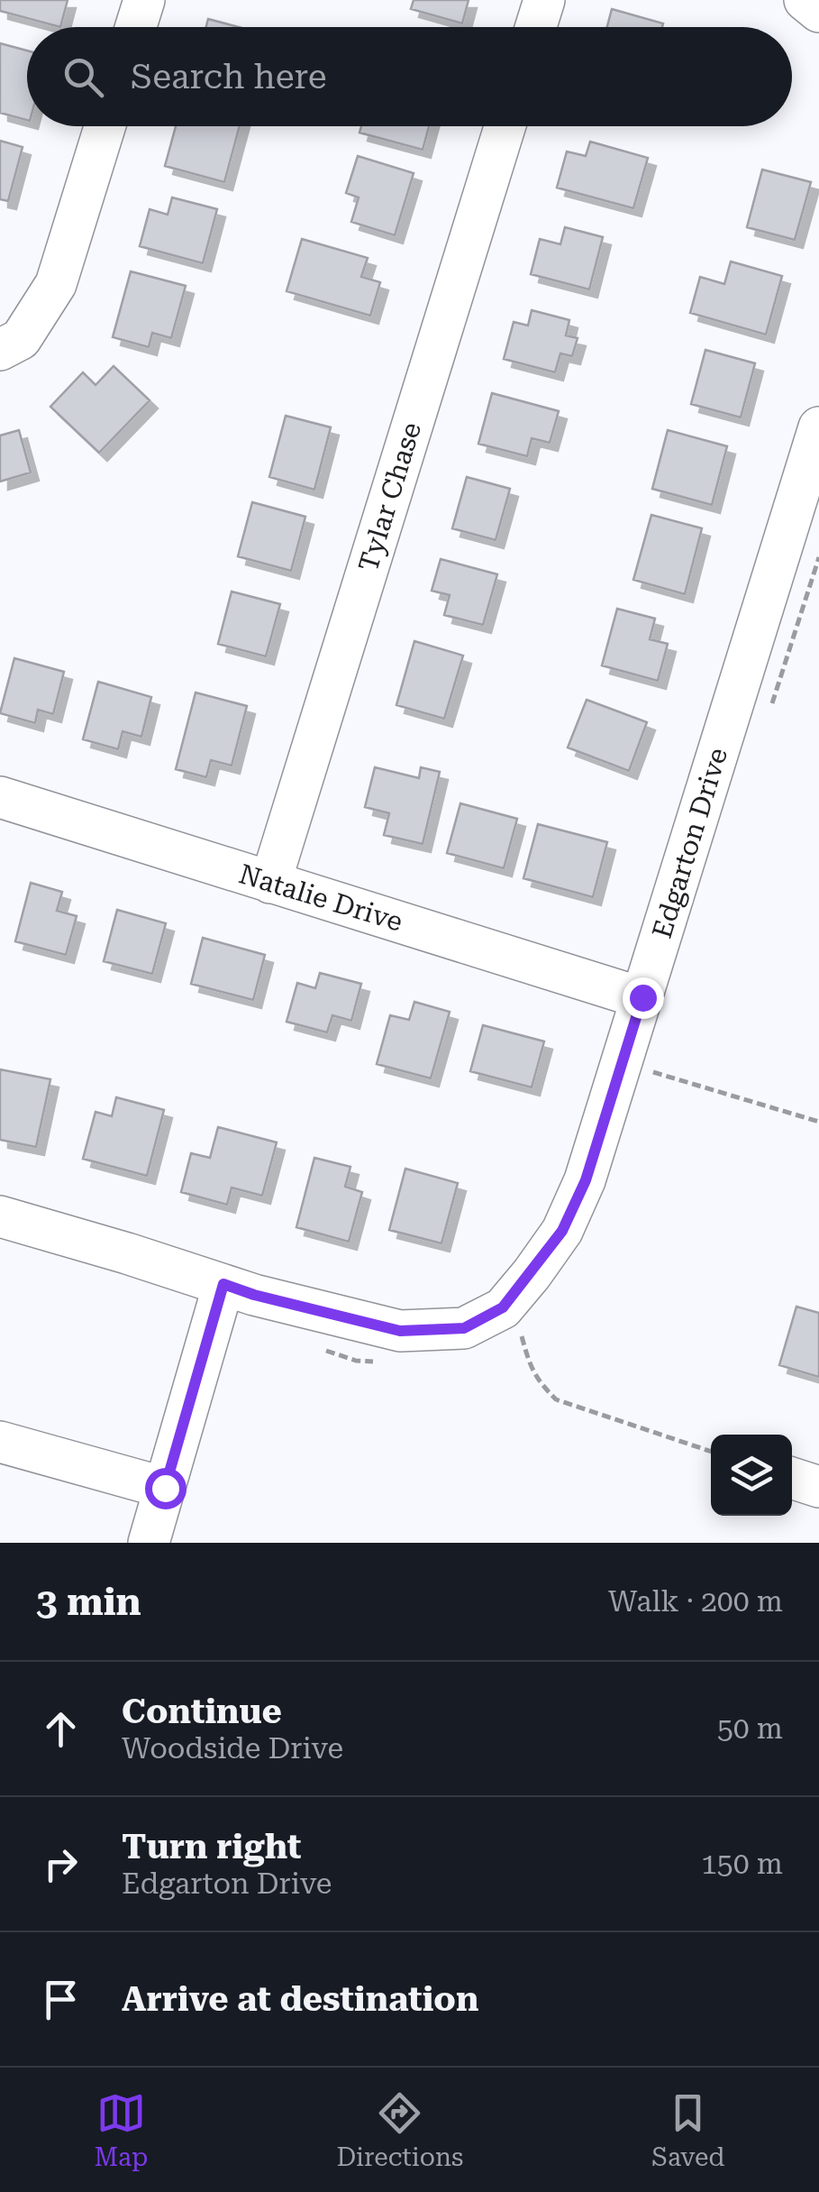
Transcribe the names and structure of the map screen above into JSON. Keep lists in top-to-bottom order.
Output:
{
  "streets": {
    "street": ["Tylar Chase", "Edgarton Drive", "Natalie Drive"]
  },
  "crossings": [
    ["Tylar Chase", "Natalie Drive"],
    ["Edgarton Drive", "Natalie Drive"]
  ],
  "page": {
    "search": "Search here",
    "heading": ["3 min", "Walk · 200 m"],
    "list": [
      ["Continue", "Woodside Drive", "50 m"],
      ["Turn right", "Edgarton Drive", "150 m"],
      "Arrive at destination"
    ],
    "nav": ["Map", "Directions", "Saved"]
  }
}
